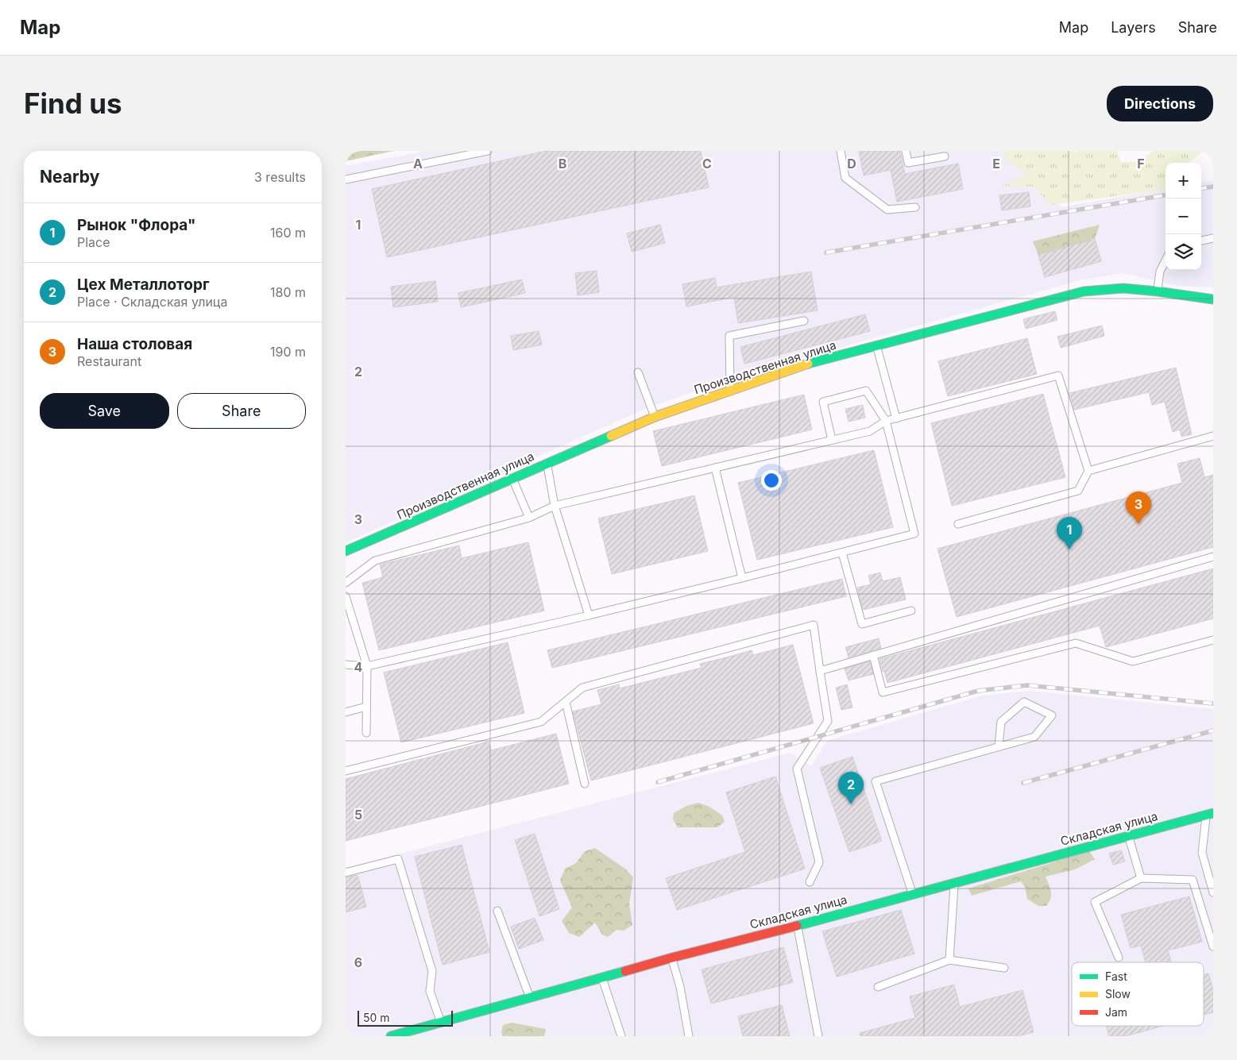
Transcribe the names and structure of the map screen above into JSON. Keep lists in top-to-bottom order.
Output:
{
  "streets": {
    "street": ["Производственная улица", "Складская улица"]
  },
  "legend": ["Fast", "Slow", "Jam"],
  "scale_bar": "50 m",
  "page": {
    "header": "Map",
    "nav": ["Map", "Layers", "Share"],
    "buttons": [
      "Directions",
      ["Save", "Share"]
    ],
    "title": "Find us",
    "heading": ["Nearby", "3 results"],
    "map_buttons": ["+", "−"],
    "list": [
      {
        "mark": "1",
        "name": "Рынок \"Флора\"",
        "note": "Place",
        "value": "160 m"
      },
      {
        "mark": "2",
        "name": "Цех Металлоторг",
        "note": "Place · Складская улица",
        "value": "180 m"
      },
      {
        "mark": "3",
        "name": "Наша столовая",
        "note": "Restaurant",
        "value": "190 m"
      }
    ],
    "pins": ["3", "1", "2"],
    "scale": "50 m"
  },
  "grid": {
    "columns": [
      "A",
      "B",
      "C",
      "D",
      "E",
      "F"
    ],
    "rows": [
      "1",
      "2",
      "3",
      "4",
      "5",
      "6"
    ]
  }
}
